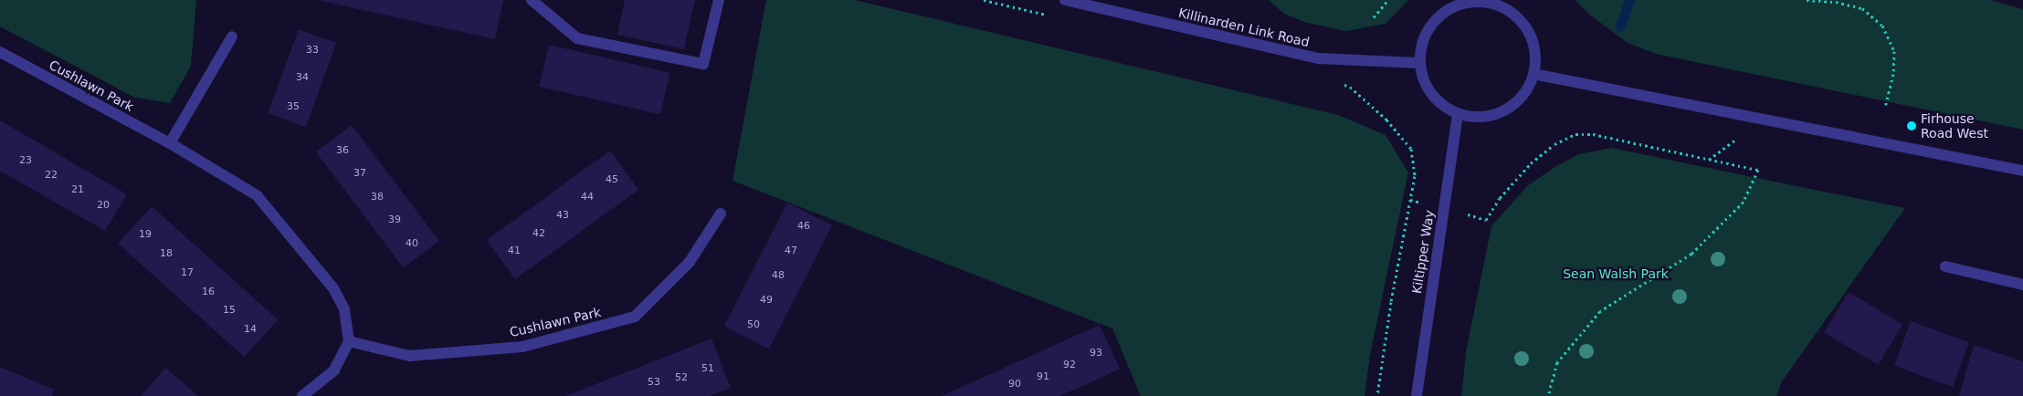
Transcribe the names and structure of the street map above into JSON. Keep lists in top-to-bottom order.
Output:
{
  "streets": {
    "street": ["Killinarden Link Road", "Cushlawn Park", "Kiltipper Way"]
  },
  "crossings": [
    ["Killinarden Link Road", "Kiltipper Way"]
  ],
  "parks": ["Sean Walsh Park"],
  "places": ["Firhouse Road West"],
  "house_numbers": [
    "33",
    "34",
    "35",
    "36",
    "23",
    "37",
    "22",
    "45",
    "21",
    "38",
    "44",
    "20",
    "43",
    "39",
    "46",
    "42",
    "19",
    "40",
    "41",
    "47",
    "18",
    "17",
    "48",
    "16",
    "49",
    "15",
    "50",
    "14",
    "93",
    "92",
    "51",
    "91",
    "52",
    "53",
    "90"
  ]
}
